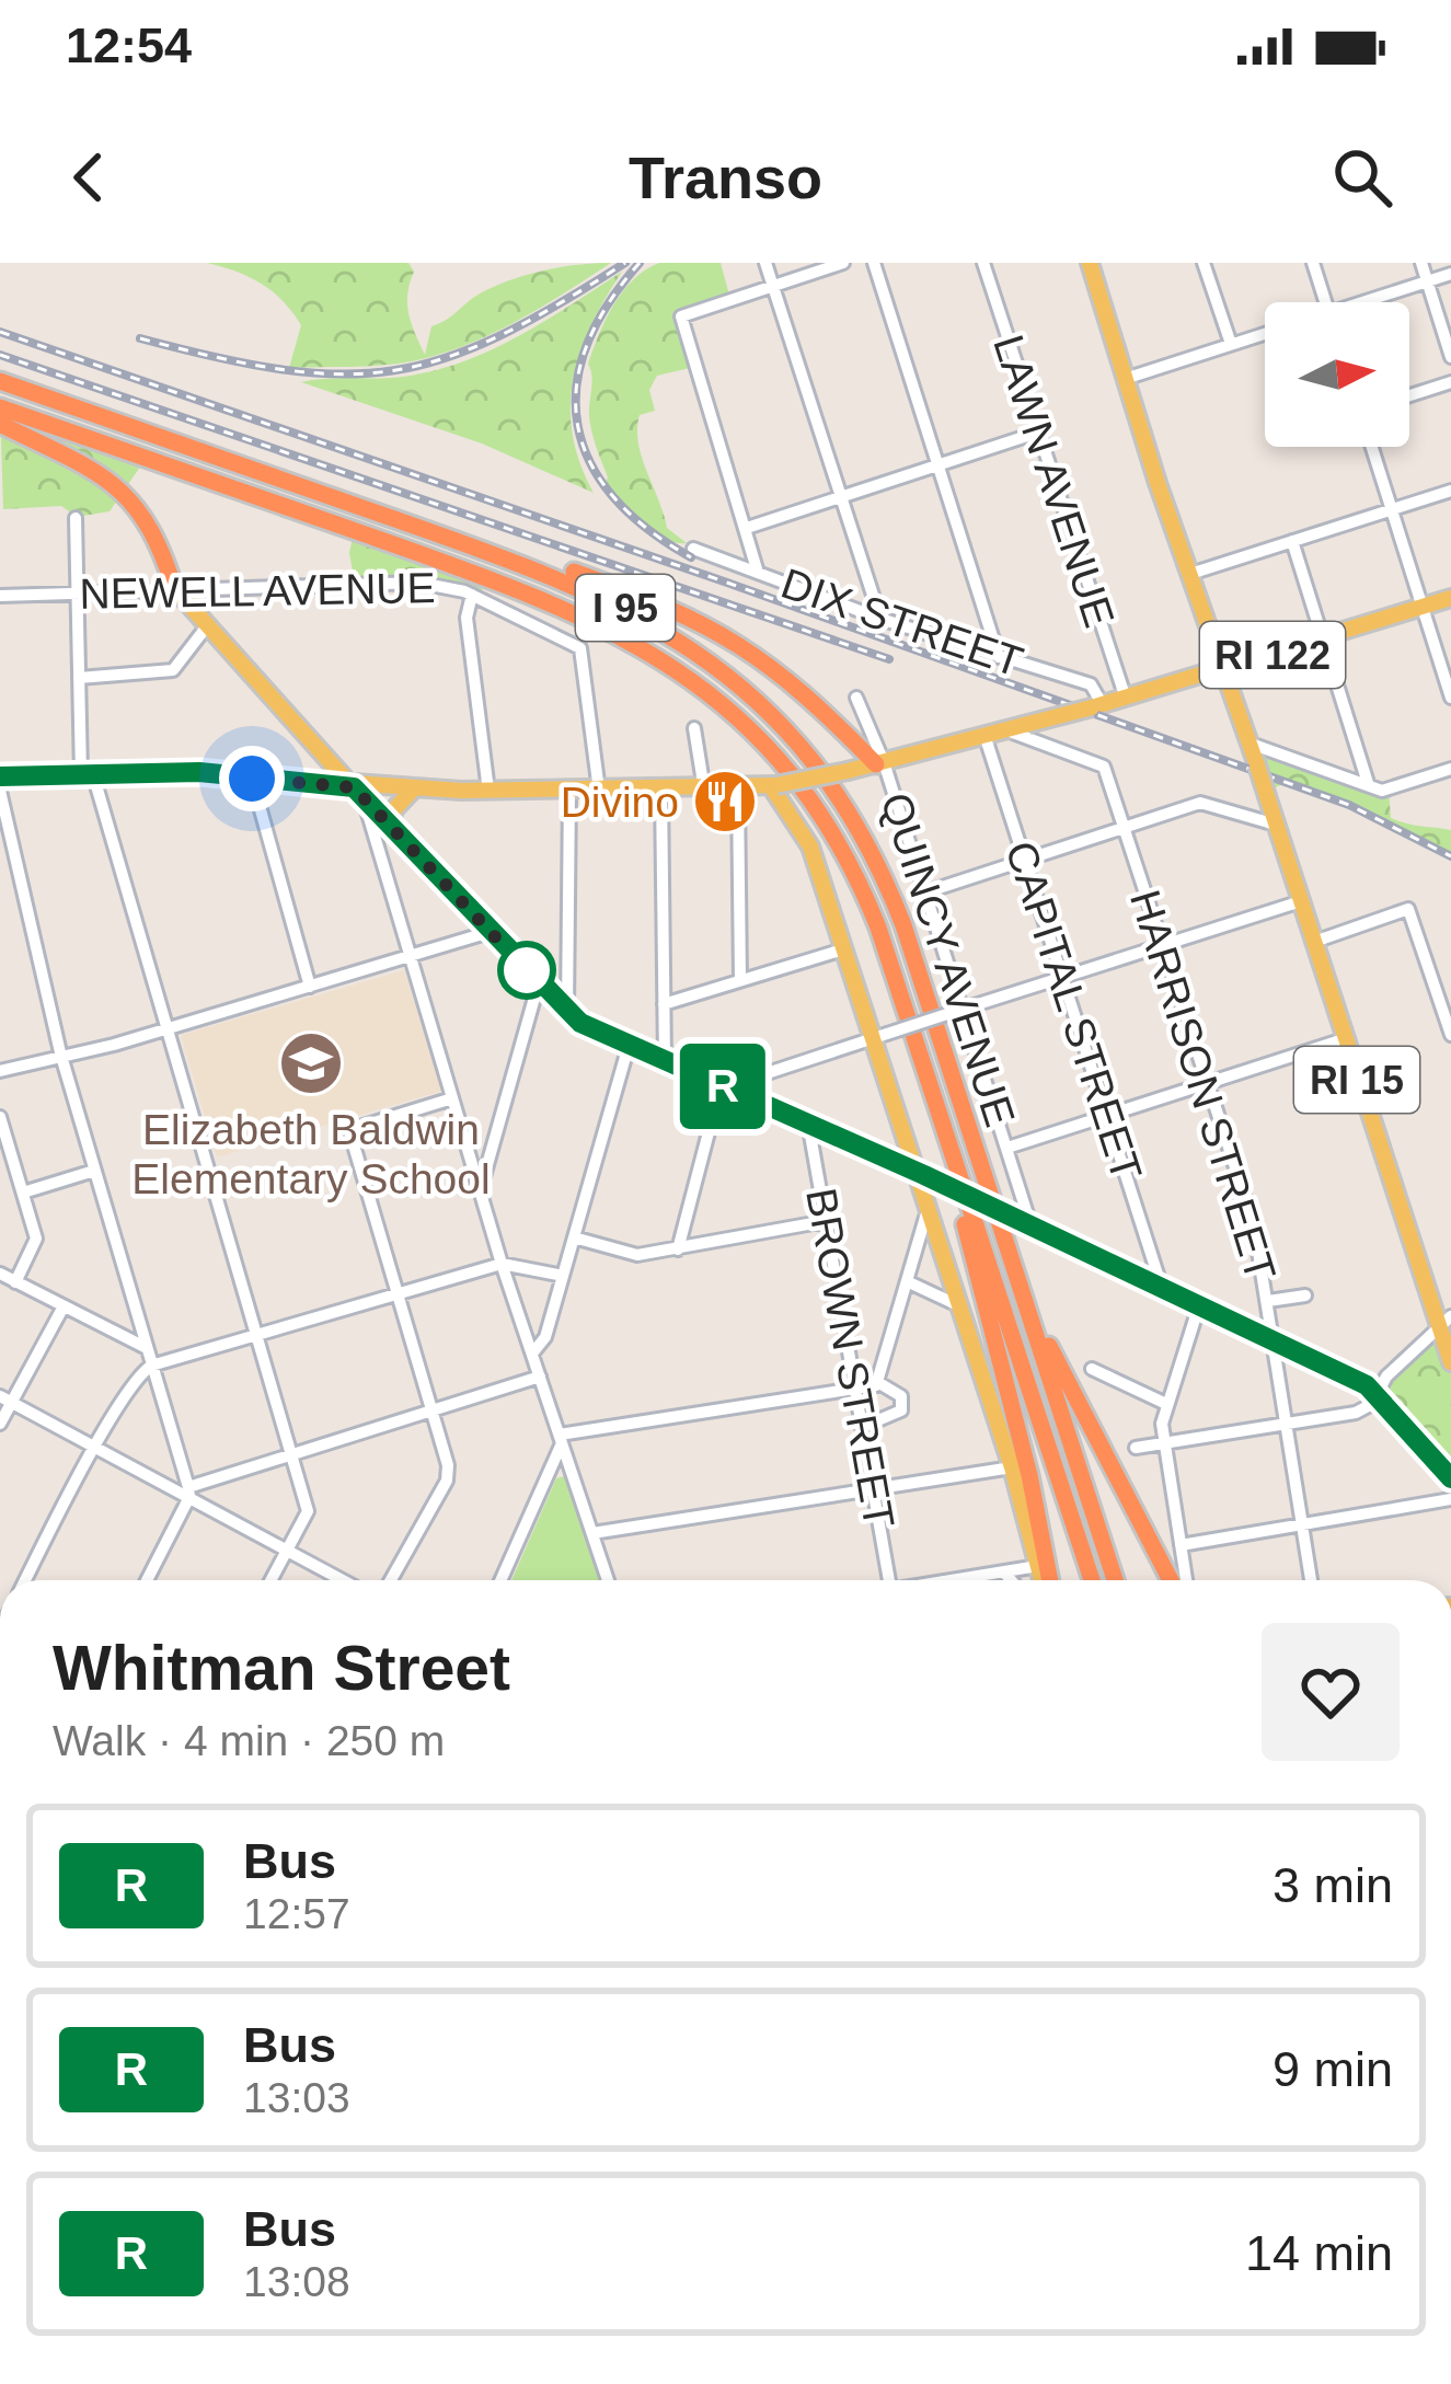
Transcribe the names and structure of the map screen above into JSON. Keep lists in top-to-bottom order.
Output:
{
  "streets": {
    "highway": ["I 95"],
    "main road": ["RI 122", "RI 15"],
    "street": [
      "LAWN AVENUE",
      "NEWELL AVENUE",
      "DIX STREET",
      "QUINCY AVENUE",
      "CAPITAL STREET",
      "HARRISON STREET",
      "BROWN STREET"
    ]
  },
  "crossings": [
    ["LAWN AVENUE", "RI 122"],
    ["NEWELL AVENUE", "RI 122"],
    ["DIX STREET", "RI 122"],
    ["RI 122", "QUINCY AVENUE"],
    ["RI 122", "CAPITAL STREET"],
    ["RI 122", "RI 15"],
    ["RI 122", "HARRISON STREET"]
  ],
  "places": {
    "restaurant": ["Divino"],
    "school or university": ["Elizabeth Baldwin Elementary School"]
  },
  "lines": ["bus line R"],
  "north": "right",
  "page": {
    "status": "12:54",
    "header": "Transo",
    "on_map": "R",
    "heading": ["Whitman Street", "Walk · 4 min · 250 m"],
    "list": [
      {
        "mark": "R",
        "name": "Bus",
        "note": "12:57",
        "value": "3 min"
      },
      {
        "mark": "R",
        "name": "Bus",
        "note": "13:03",
        "value": "9 min"
      },
      {
        "mark": "R",
        "name": "Bus",
        "note": "13:08",
        "value": "14 min"
      }
    ]
  }
}
